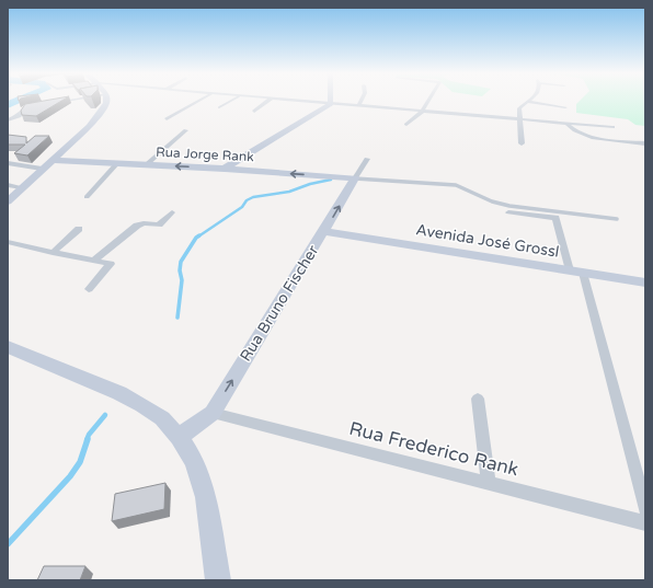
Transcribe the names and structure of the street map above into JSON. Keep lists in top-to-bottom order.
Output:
{
  "streets": {
    "street": [
      "Rua Jorge Rank",
      "Avenida José Grossl",
      "Rua Bruno Fischer",
      "Rua Frederico Rank"
    ]
  },
  "crossings": [
    ["Rua Jorge Rank", "Rua Bruno Fischer"],
    ["Avenida José Grossl", "Rua Bruno Fischer"],
    ["Rua Bruno Fischer", "Rua Frederico Rank"]
  ],
  "one_way": ["Rua Bruno Fischer"]
}
